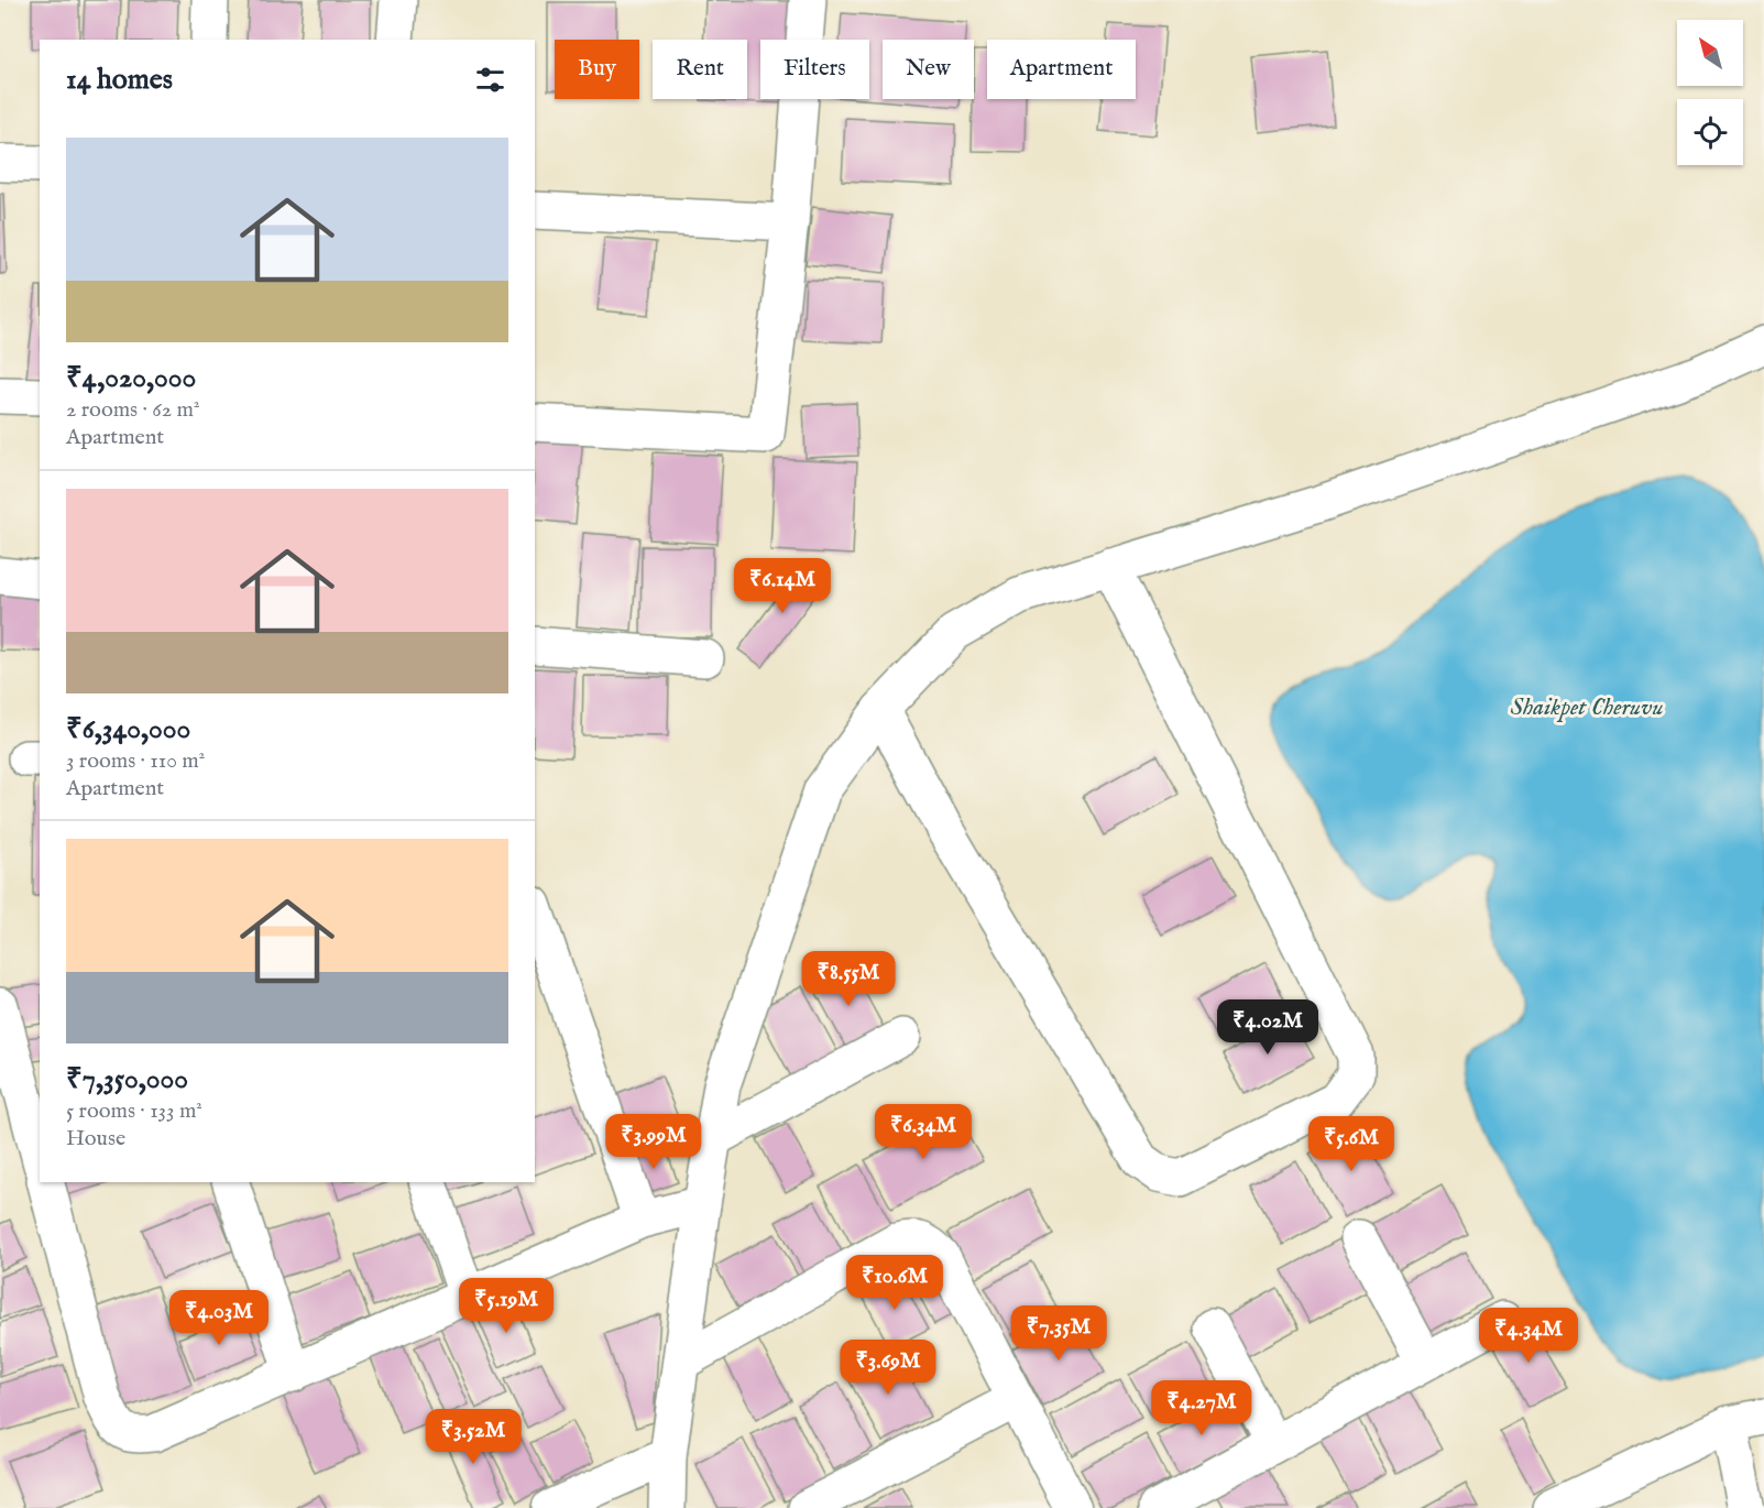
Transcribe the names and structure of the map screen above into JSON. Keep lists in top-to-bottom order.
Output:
{
  "water": ["Shaikpet Cheruvu"],
  "north": "top left",
  "page": {
    "chip": [
      "Buy",
      "Rent",
      "Filters",
      "New",
      "Apartment"
    ],
    "heading": "14 homes",
    "list": [
      {
        "name": "₹4,020,000",
        "note": "2 rooms · 62 m² · Apartment"
      },
      {
        "name": "₹6,340,000",
        "note": "3 rooms · 110 m² · Apartment"
      },
      {
        "name": "₹7,350,000",
        "note": "5 rooms · 133 m² · House"
      }
    ],
    "price": [
      "₹6.14M",
      "₹8.55M",
      "₹4.02M",
      "₹6.34M",
      "₹3.99M",
      "₹5.6M",
      "₹10.6M",
      "₹5.19M",
      "₹4.03M",
      "₹7.35M",
      "₹4.34M",
      "₹3.69M",
      "₹4.27M",
      "₹3.52M"
    ]
  }
}
